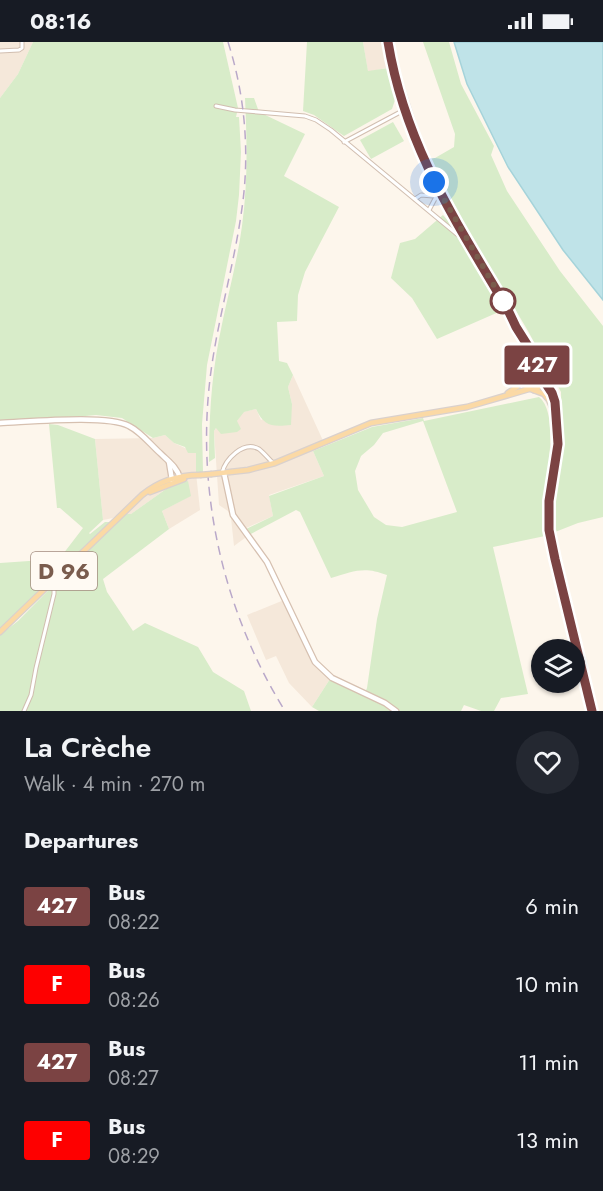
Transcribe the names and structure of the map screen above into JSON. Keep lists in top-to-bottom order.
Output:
{
  "streets": {
    "main road": ["D 96"]
  },
  "lines": ["bus line 427"],
  "page": {
    "status": "08:16",
    "on_map": "427",
    "heading": [
      ["La Crèche", "Walk · 4 min · 270 m"],
      "Departures"
    ],
    "list": [
      {
        "mark": "427",
        "name": "Bus",
        "note": "08:22",
        "value": "6 min"
      },
      {
        "mark": "F",
        "name": "Bus",
        "note": "08:26",
        "value": "10 min"
      },
      {
        "mark": "427",
        "name": "Bus",
        "note": "08:27",
        "value": "11 min"
      },
      {
        "mark": "F",
        "name": "Bus",
        "note": "08:29",
        "value": "13 min"
      }
    ]
  }
}
